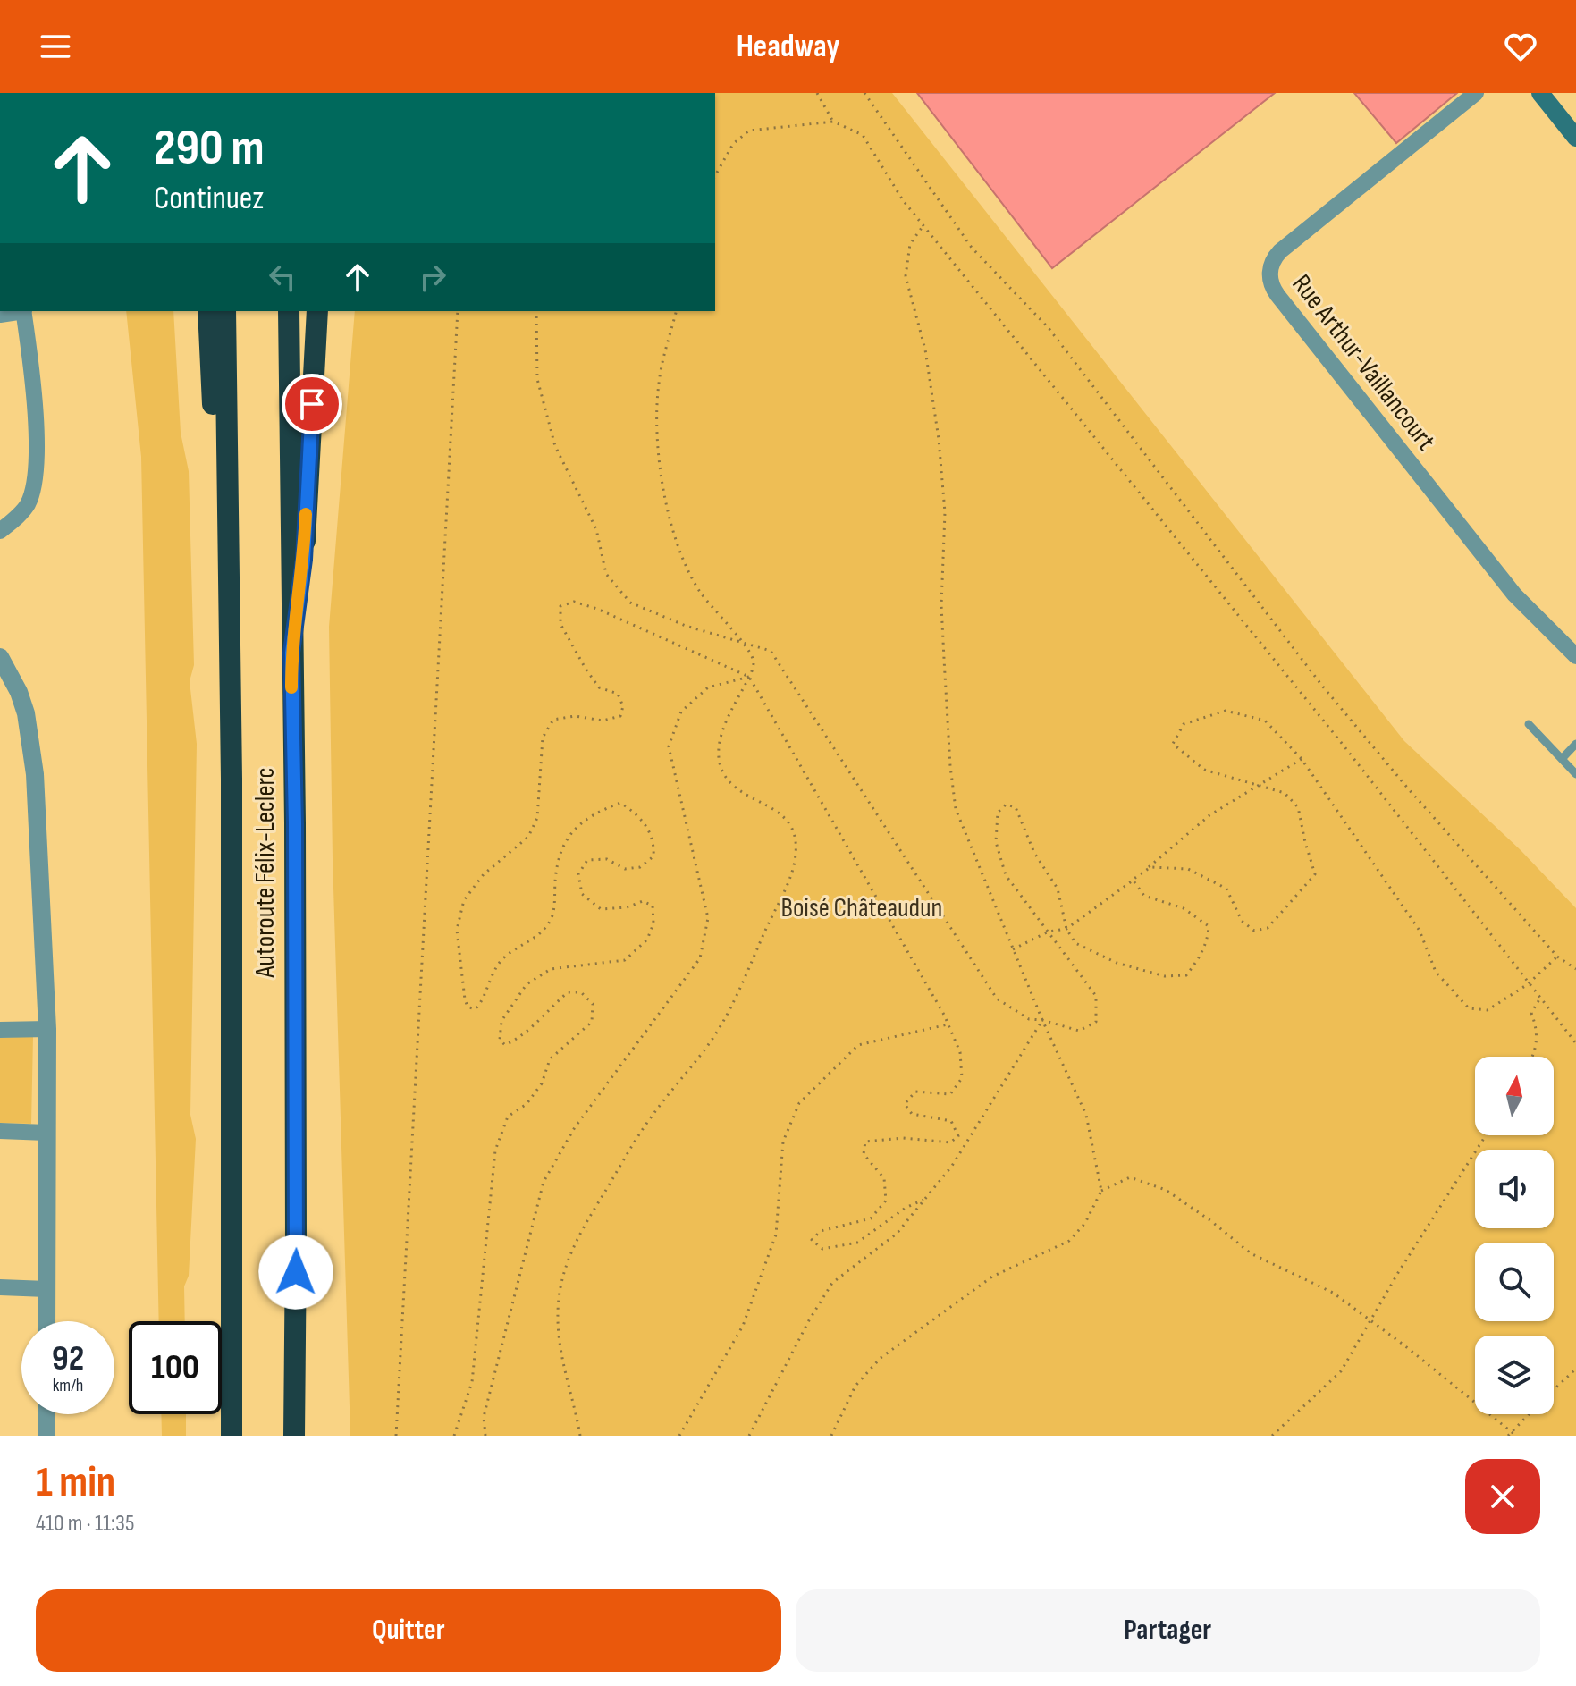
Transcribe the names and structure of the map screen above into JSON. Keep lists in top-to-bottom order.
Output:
{
  "streets": {
    "highway": ["Autoroute Félix-Leclerc"],
    "street": ["Rue Arthur-Vaillancourt"]
  },
  "parks": ["Boisé Châteaudun"],
  "north": "top",
  "page": {
    "header": "Headway",
    "turn": ["290 m", "Continuez"],
    "speed": "92 km/h",
    "limit": "100",
    "heading": ["1 min", "410 m · 11:35"],
    "buttons": ["Quitter", "Partager"]
  }
}
